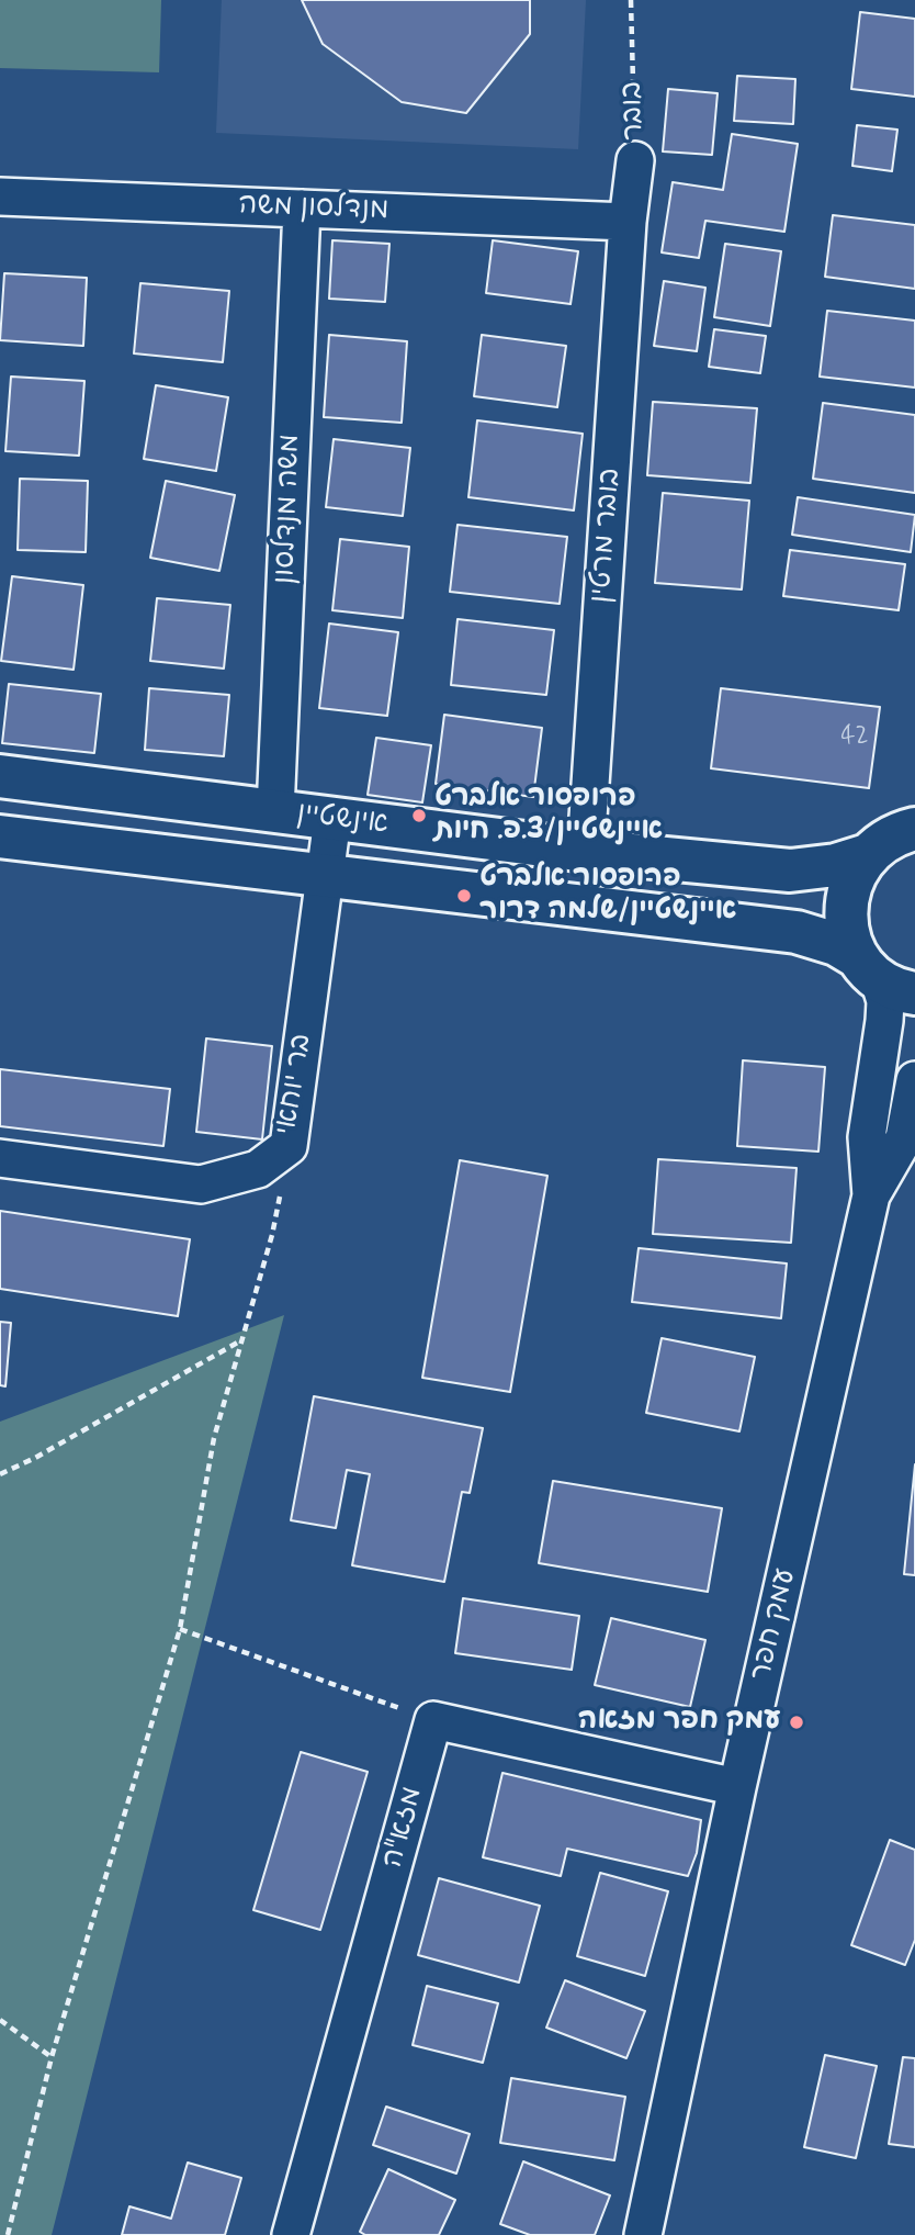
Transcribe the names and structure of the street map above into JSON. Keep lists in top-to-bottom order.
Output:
{
  "streets": {
    "main road": ["אינשטיין"],
    "street": [
      "בובר",
      "מנדלסון משה",
      "משה מנדלסון",
      "בובר מרטין",
      "בר יוחאי",
      "עמק חפר",
      "מזא\"ה"
    ]
  },
  "crossings": [
    ["בובר", "מנדלסון משה"],
    ["בובר", "בובר מרטין"],
    ["מנדלסון משה", "משה מנדלסון"],
    ["מנדלסון משה", "בובר מרטין"],
    ["משה מנדלסון", "אינשטיין"],
    ["בובר מרטין", "אינשטיין"],
    ["אינשטיין", "בר יוחאי"],
    ["אינשטיין", "עמק חפר"]
  ],
  "places": ["פרופסור אלברט איינשטיין/צ.פ. חיות", "פרופסור אלברט איינשטיין/שלמה דרור", "עמק חפר מזאה"],
  "house_numbers": ["42"]
}
